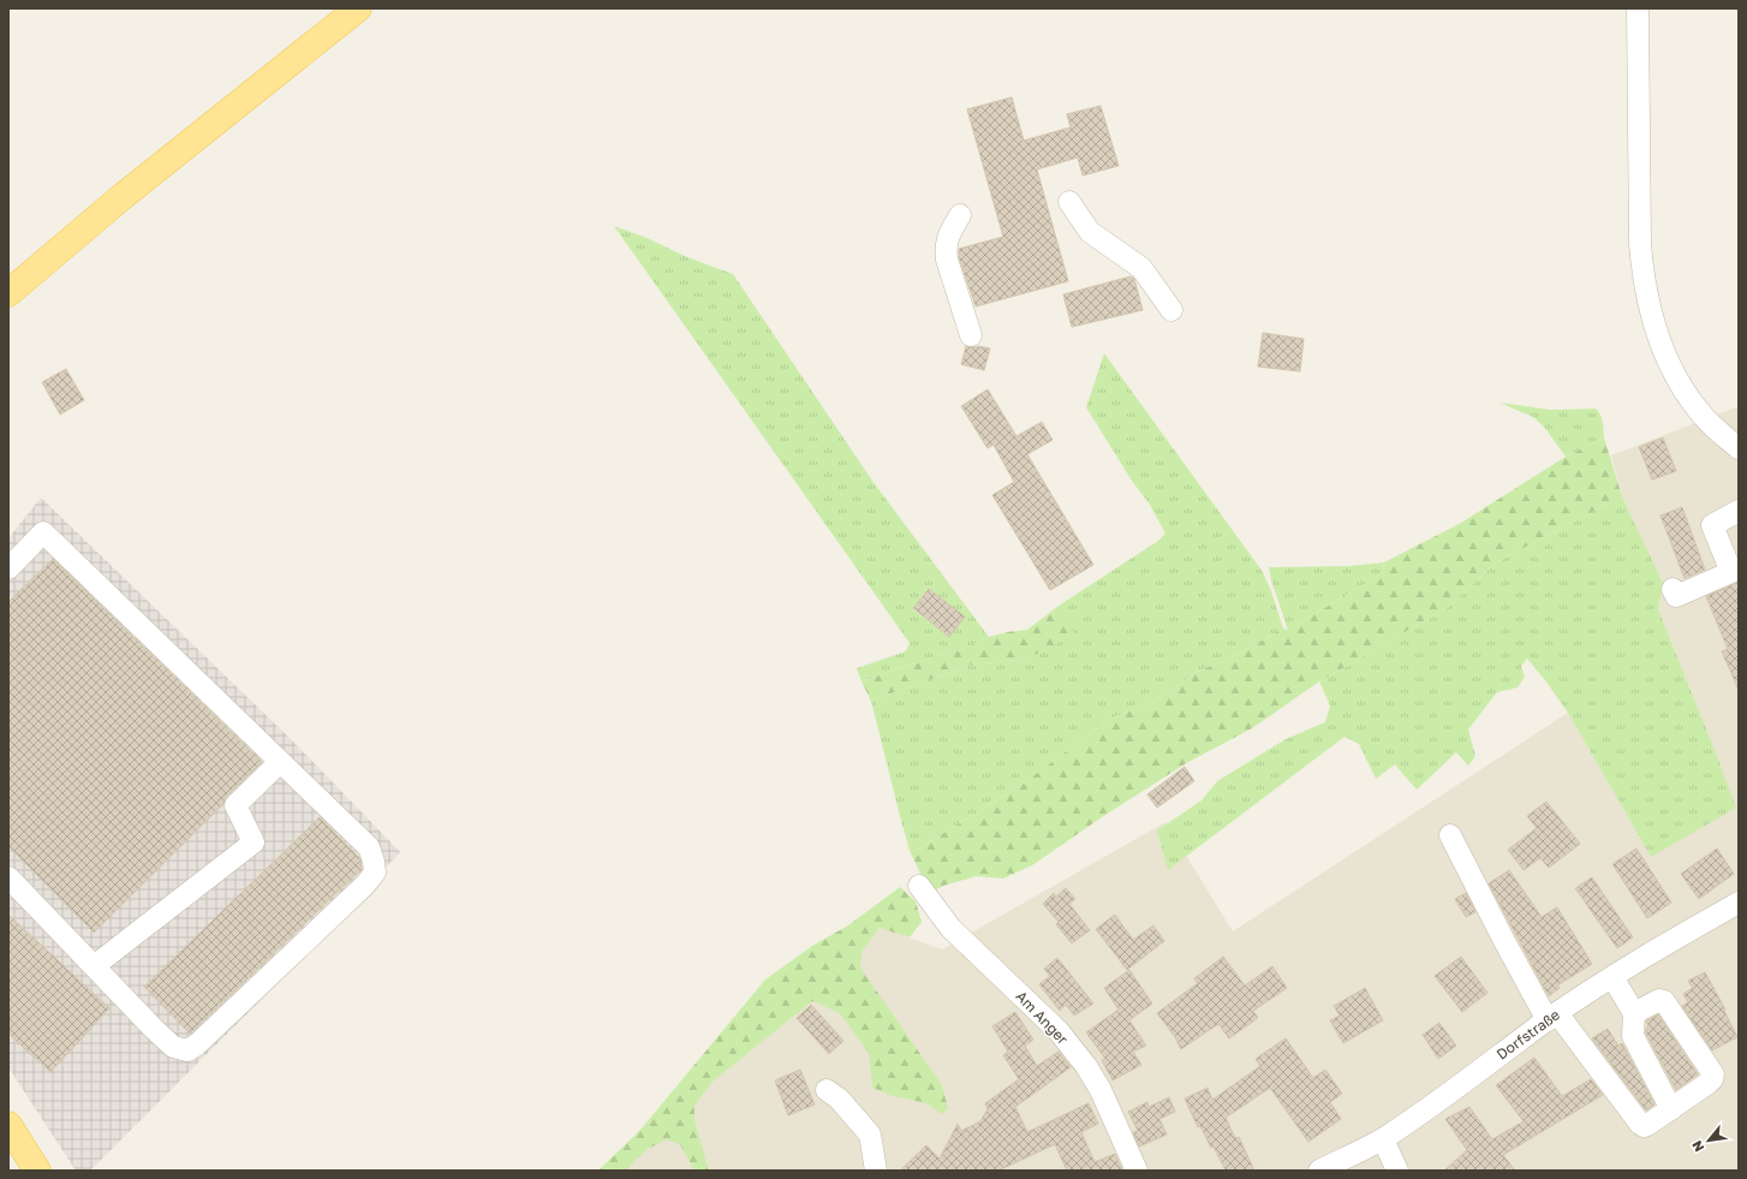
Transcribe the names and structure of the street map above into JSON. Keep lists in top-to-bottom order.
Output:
{
  "streets": {
    "street": ["Am Anger", "Dorfstraße"]
  },
  "north": "bottom left"
}
